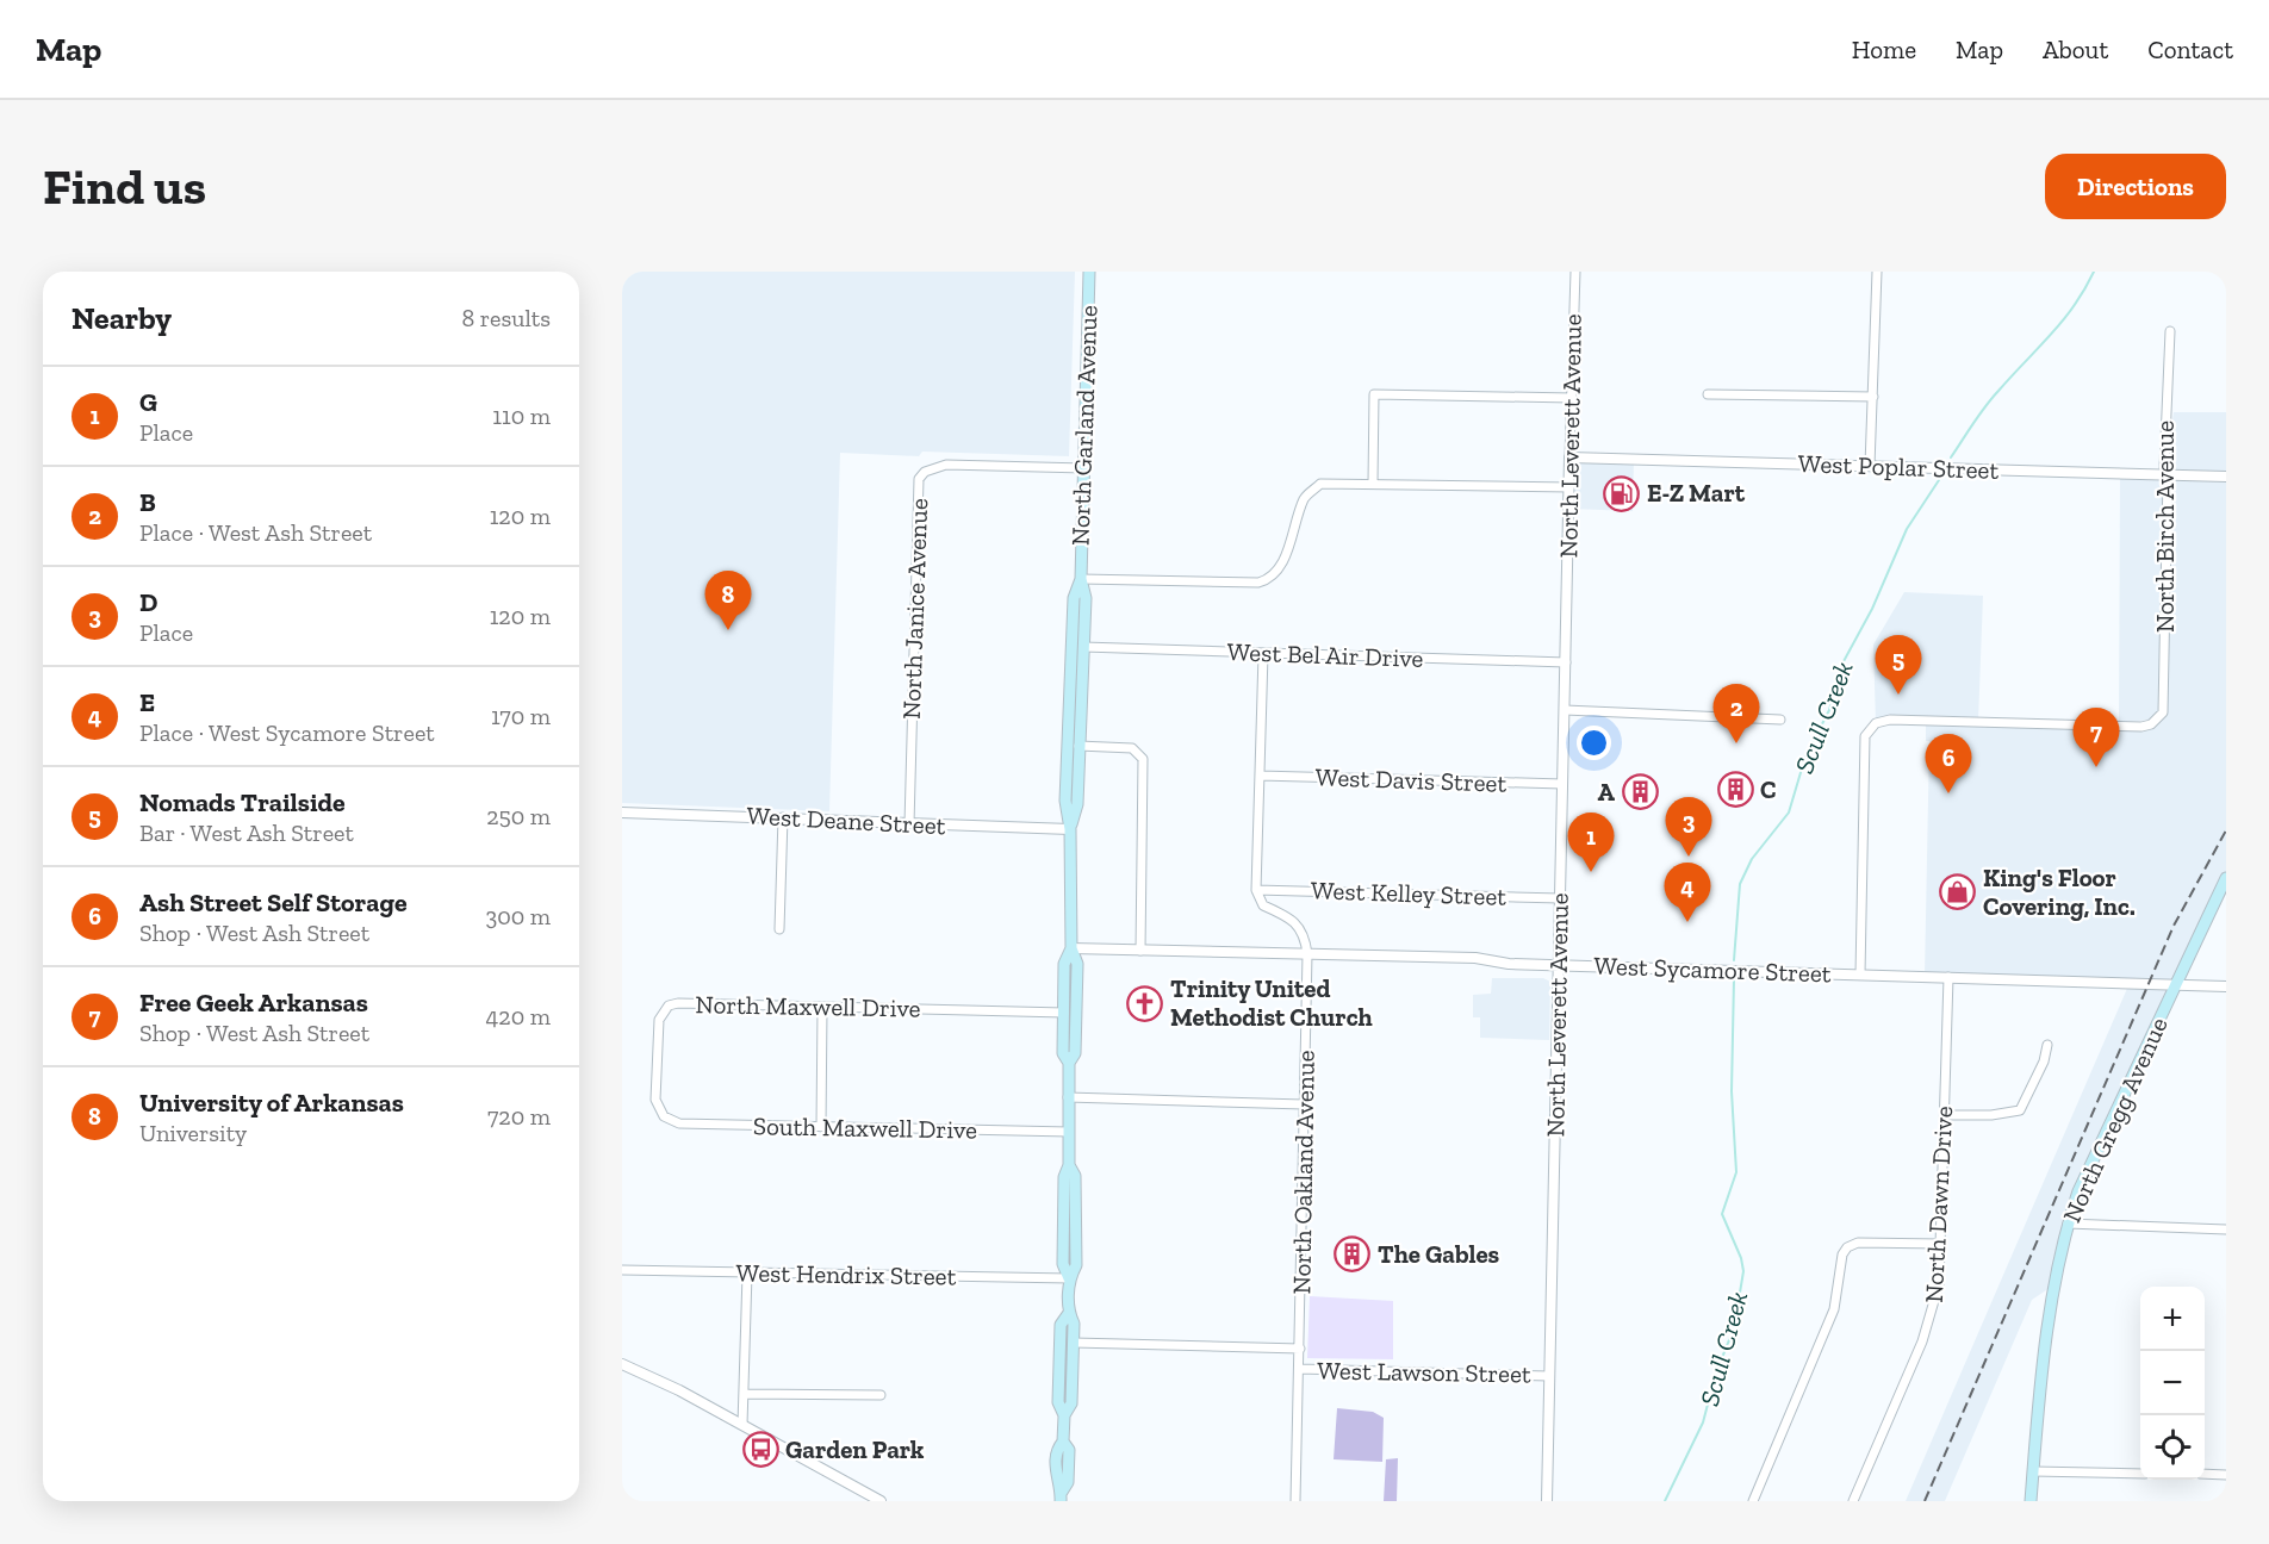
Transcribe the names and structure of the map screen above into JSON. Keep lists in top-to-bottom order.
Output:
{
  "streets": {
    "main road": ["North Garland Avenue", "North Gregg Avenue"],
    "street": [
      "North Leverett Avenue",
      "West Poplar Street",
      "North Birch Avenue",
      "North Janice Avenue",
      "West Bel Air Drive",
      "West Davis Street",
      "West Deane Street",
      "West Kelley Street",
      "West Sycamore Street",
      "North Maxwell Drive",
      "South Maxwell Drive",
      "North Oakland Avenue",
      "North Dawn Drive",
      "West Hendrix Street",
      "West Lawson Street"
    ]
  },
  "crossings": [
    ["North Garland Avenue", "North Janice Avenue"],
    ["North Garland Avenue", "West Bel Air Drive"],
    ["North Garland Avenue", "West Deane Street"],
    ["North Garland Avenue", "West Sycamore Street"],
    ["North Garland Avenue", "North Maxwell Drive"],
    ["North Garland Avenue", "South Maxwell Drive"],
    ["North Garland Avenue", "West Hendrix Street"],
    ["North Garland Avenue", "West Lawson Street"],
    ["North Leverett Avenue", "West Poplar Street"],
    ["North Leverett Avenue", "West Bel Air Drive"],
    ["North Leverett Avenue", "West Davis Street"],
    ["North Leverett Avenue", "West Kelley Street"],
    ["North Leverett Avenue", "West Sycamore Street"],
    ["North Leverett Avenue", "West Lawson Street"],
    ["West Poplar Street", "North Birch Avenue"],
    ["North Birch Avenue", "West Sycamore Street"],
    ["North Janice Avenue", "West Deane Street"],
    ["West Kelley Street", "North Oakland Avenue"],
    ["West Sycamore Street", "North Gregg Avenue"],
    ["West Sycamore Street", "North Oakland Avenue"],
    ["West Sycamore Street", "North Dawn Drive"],
    ["North Maxwell Drive", "South Maxwell Drive"],
    ["North Oakland Avenue", "West Lawson Street"]
  ],
  "water": ["Scull Creek"],
  "places": {
    "fuel station": ["E-Z Mart"],
    "building": ["C", "A", "The Gables"],
    "shop": ["King's Floor Covering, Inc."],
    "church": ["Trinity United Methodist Church"],
    "bus stop": ["Garden Park"]
  },
  "page": {
    "header": "Map",
    "nav": [
      "Home",
      "Map",
      "About",
      "Contact"
    ],
    "buttons": "Directions",
    "title": "Find us",
    "heading": ["Nearby", "8 results"],
    "list": [
      {
        "mark": "1",
        "name": "G",
        "note": "Place",
        "value": "110 m"
      },
      {
        "mark": "2",
        "name": "B",
        "note": "Place · West Ash Street",
        "value": "120 m"
      },
      {
        "mark": "3",
        "name": "D",
        "note": "Place",
        "value": "120 m"
      },
      {
        "mark": "4",
        "name": "E",
        "note": "Place · West Sycamore Street",
        "value": "170 m"
      },
      {
        "mark": "5",
        "name": "Nomads Trailside",
        "note": "Bar · West Ash Street",
        "value": "250 m"
      },
      {
        "mark": "6",
        "name": "Ash Street Self Storage",
        "note": "Shop · West Ash Street",
        "value": "300 m"
      },
      {
        "mark": "7",
        "name": "Free Geek Arkansas",
        "note": "Shop · West Ash Street",
        "value": "420 m"
      },
      {
        "mark": "8",
        "name": "University of Arkansas",
        "note": "University",
        "value": "720 m"
      }
    ],
    "pins": [
      "8",
      "5",
      "2",
      "7",
      "6",
      "3",
      "1",
      "4"
    ],
    "map_buttons": ["+", "−"]
  }
}
